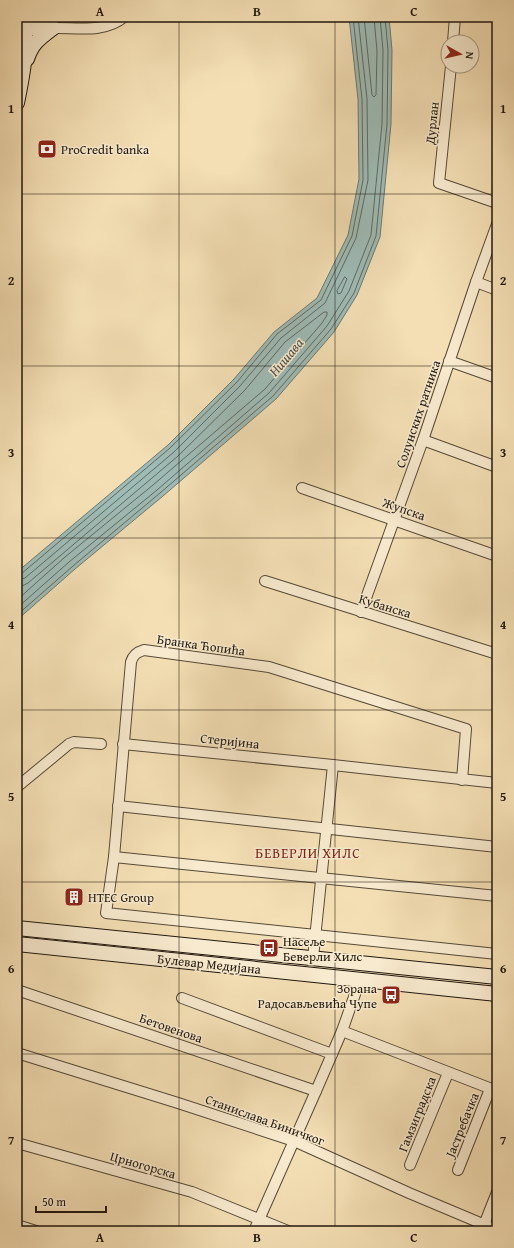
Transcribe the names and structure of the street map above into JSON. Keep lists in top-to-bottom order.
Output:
{
  "streets": {
    "main road": ["Булевар Медијана"],
    "street": [
      "Дурлан",
      "Солунских ратника",
      "Жупска",
      "Кубанска",
      "Бранка Ћопића",
      "Стеријина",
      "Бетовенова",
      "Гамзиградска",
      "Станислава Биничког",
      "Јастребачка",
      "Црногорска"
    ]
  },
  "crossings": [
    ["Солунских ратника", "Жупска"],
    ["Солунских ратника", "Кубанска"],
    ["Бранка Ћопића", "Стеријина"]
  ],
  "districts": ["БЕВЕРЛИ ХИЛС"],
  "water": ["Нишава"],
  "places": {
    "bank": ["ProCredit banka"],
    "building": ["HTEC Group"],
    "bus stop": ["Насеље Беверли Хилс", "Зорана Радосављевића Чупе"]
  },
  "scale_bar": "50 m",
  "north": "right",
  "grid": {
    "columns": ["A", "B", "C"],
    "rows": [
      "1",
      "2",
      "3",
      "4",
      "5",
      "6",
      "7"
    ]
  }
}
